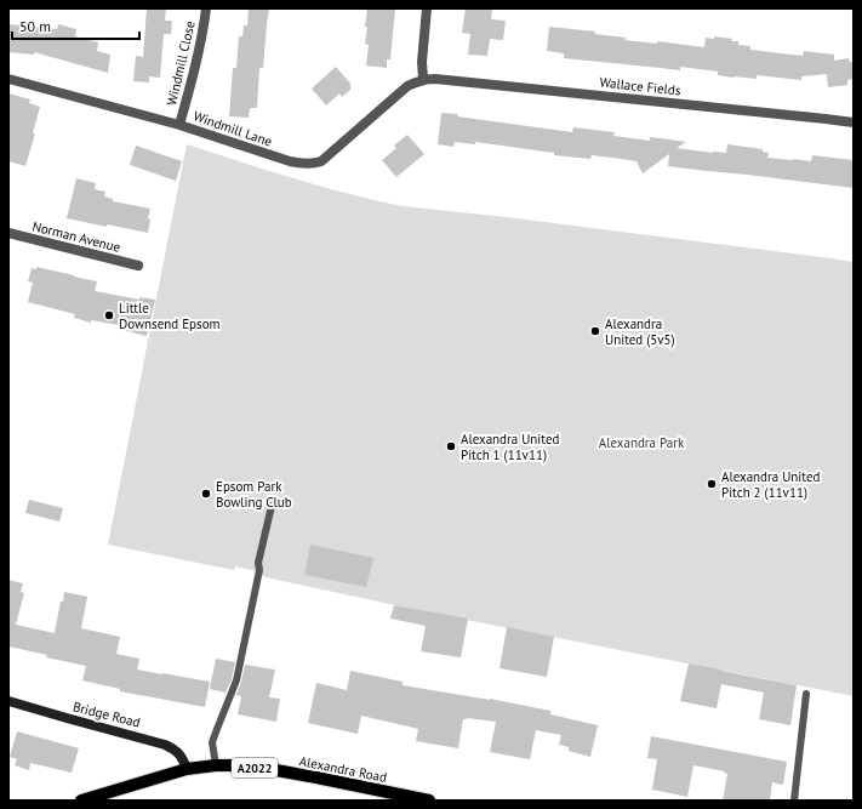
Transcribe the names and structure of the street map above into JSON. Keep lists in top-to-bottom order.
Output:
{
  "streets": {
    "main road": ["Bridge Road", "A2022", "Alexandra Road"],
    "street": [
      "Windmill Close",
      "Wallace Fields",
      "Windmill Lane",
      "Norman Avenue"
    ]
  },
  "crossings": [
    ["Windmill Close", "Windmill Lane"],
    ["Wallace Fields", "Windmill Lane"],
    ["Bridge Road", "Alexandra Road"]
  ],
  "parks": ["Alexandra Park"],
  "places": [
    "Little Downsend Epsom",
    "Alexandra United (5v5)",
    "Alexandra United Pitch 1 (11v11)",
    "Alexandra United Pitch 2 (11v11)",
    "Epsom Park Bowling Club"
  ],
  "scale_bar": "50 m"
}
